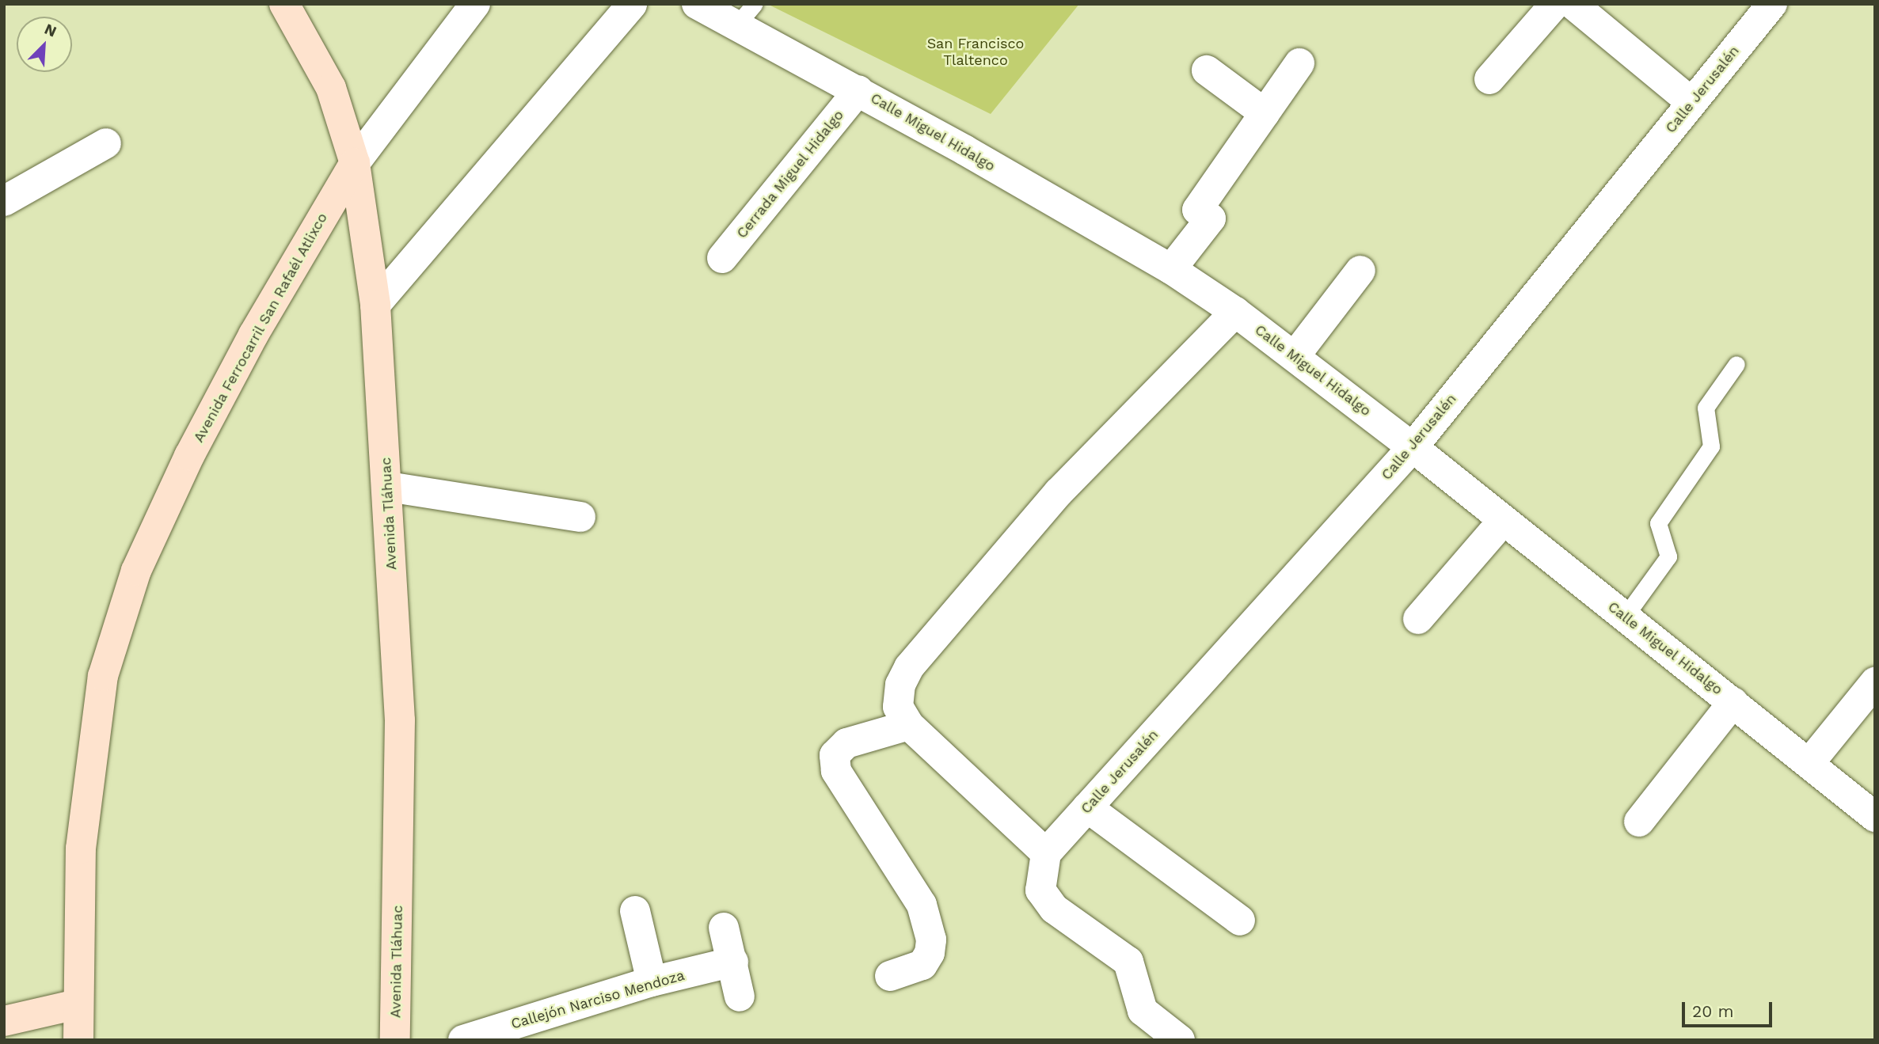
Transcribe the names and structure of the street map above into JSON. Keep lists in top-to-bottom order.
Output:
{
  "streets": {
    "main road": ["Avenida Ferrocarril San Rafaél Atlixco", "Avenida Tláhuac"],
    "street": [
      "Calle Jerusalén",
      "Calle Miguel Hidalgo",
      "Cerrada Miguel Hidalgo",
      "Callejón Narciso Mendoza"
    ]
  },
  "crossings": [
    ["Calle Jerusalén", "Calle Miguel Hidalgo"],
    ["Calle Miguel Hidalgo", "Cerrada Miguel Hidalgo"],
    ["Avenida Ferrocarril San Rafaél Atlixco", "Avenida Tláhuac"]
  ],
  "parks": ["San Francisco Tlaltenco"],
  "scale_bar": "20 m",
  "north": "top right"
}
